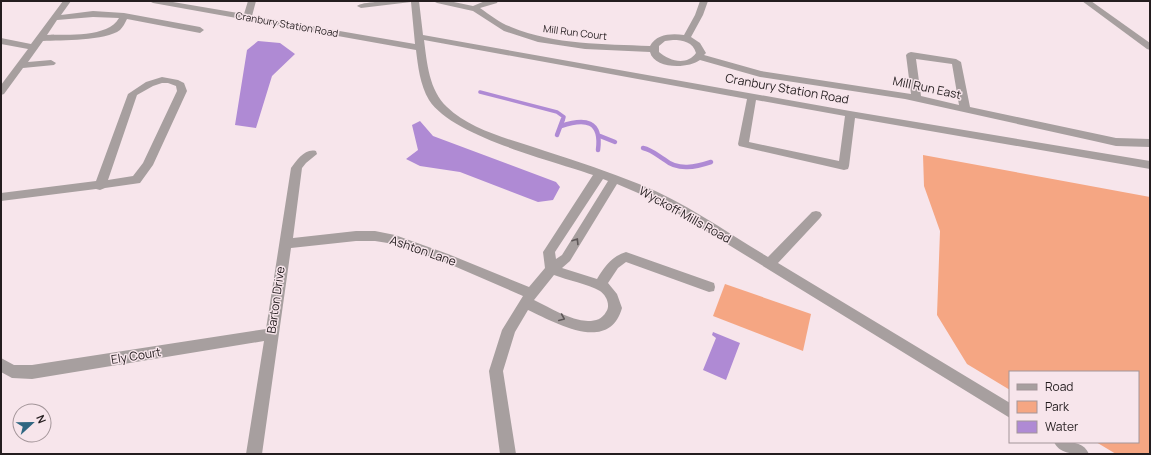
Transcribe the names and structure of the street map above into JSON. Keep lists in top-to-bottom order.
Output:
{
  "streets": {
    "street": [
      "Cranbury Station Road",
      "Mill Run Court",
      "Mill Run East",
      "Wyckoff Mills Road",
      "Ashton Lane",
      "Barton Drive",
      "Ely Court"
    ]
  },
  "crossings": [
    ["Cranbury Station Road", "Wyckoff Mills Road"],
    ["Ashton Lane", "Barton Drive"],
    ["Barton Drive", "Ely Court"]
  ],
  "legend": ["Road", "Park", "Water"],
  "north": "right"
}
